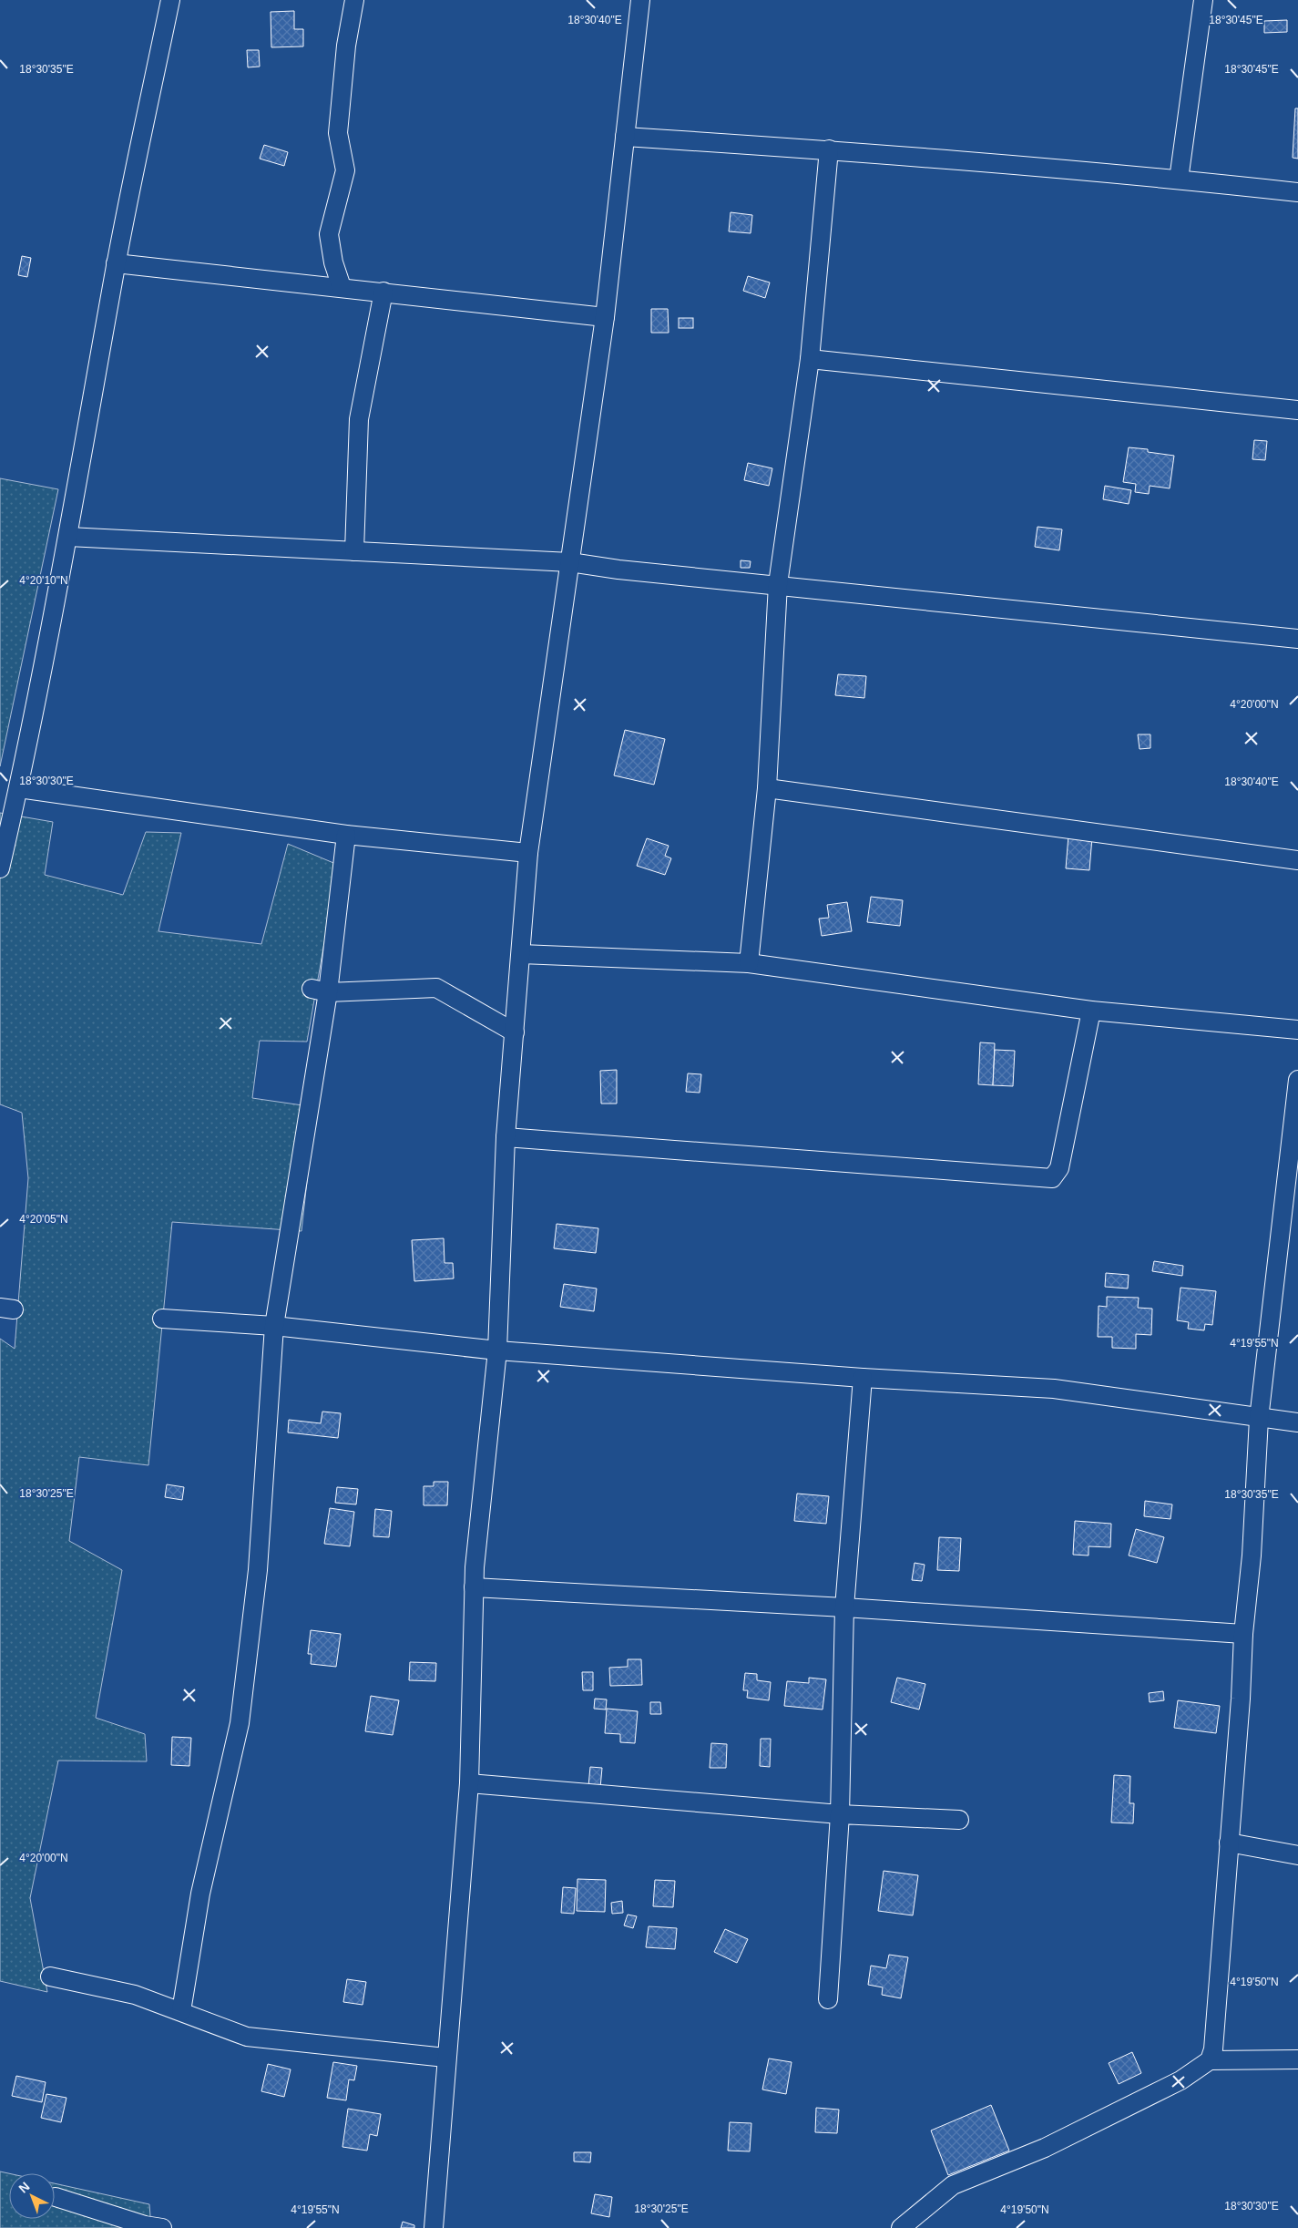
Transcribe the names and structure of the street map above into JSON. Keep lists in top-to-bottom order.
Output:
{
  "north": "top left",
  "coordinates": [
    "18°30'45\"E",
    "18°30'40\"E",
    "18°30'35\"E",
    "4°20'10\"N",
    "4°20'00\"N",
    "18°30'30\"E",
    "4°20'05\"N",
    "4°19'55\"N",
    "18°30'25\"E",
    "4°19'50\"N"
  ]
}
